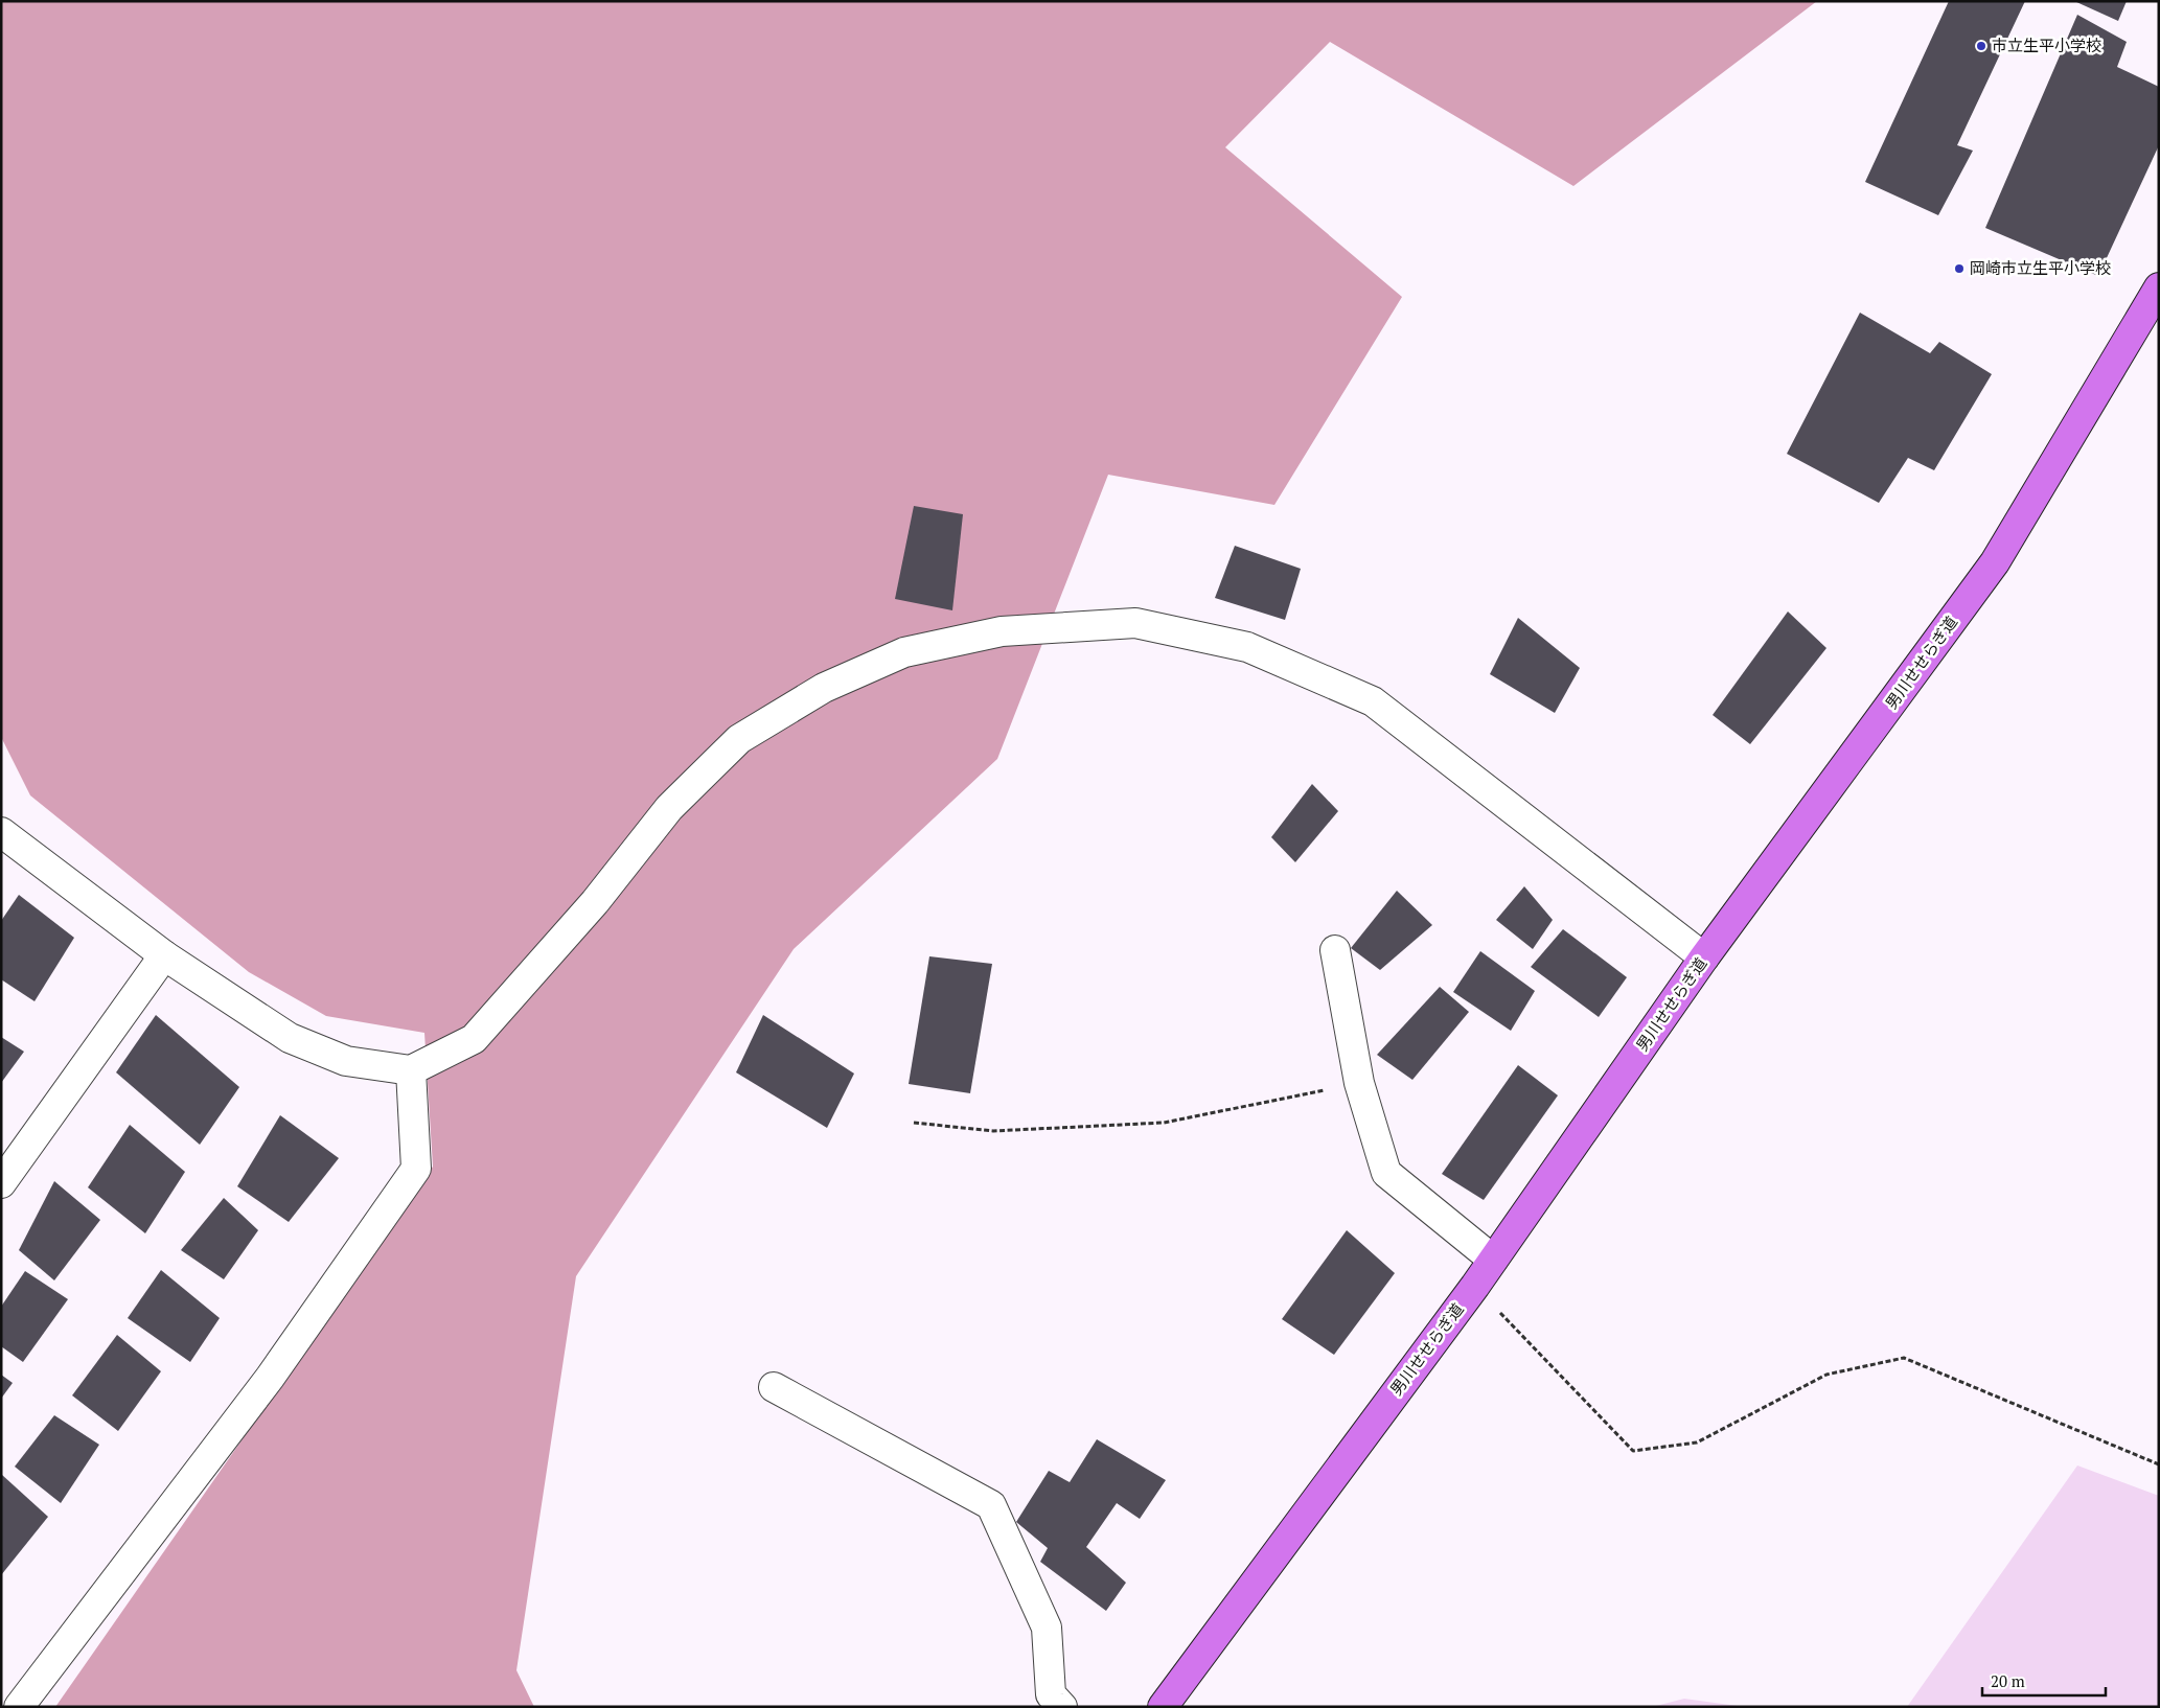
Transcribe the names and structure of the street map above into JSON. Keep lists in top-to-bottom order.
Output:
{
  "streets": {
    "main road": ["男川せせらぎ道"]
  },
  "places": ["市立生平小学校", "岡崎市立生平小学校"],
  "scale_bar": "20 m"
}
